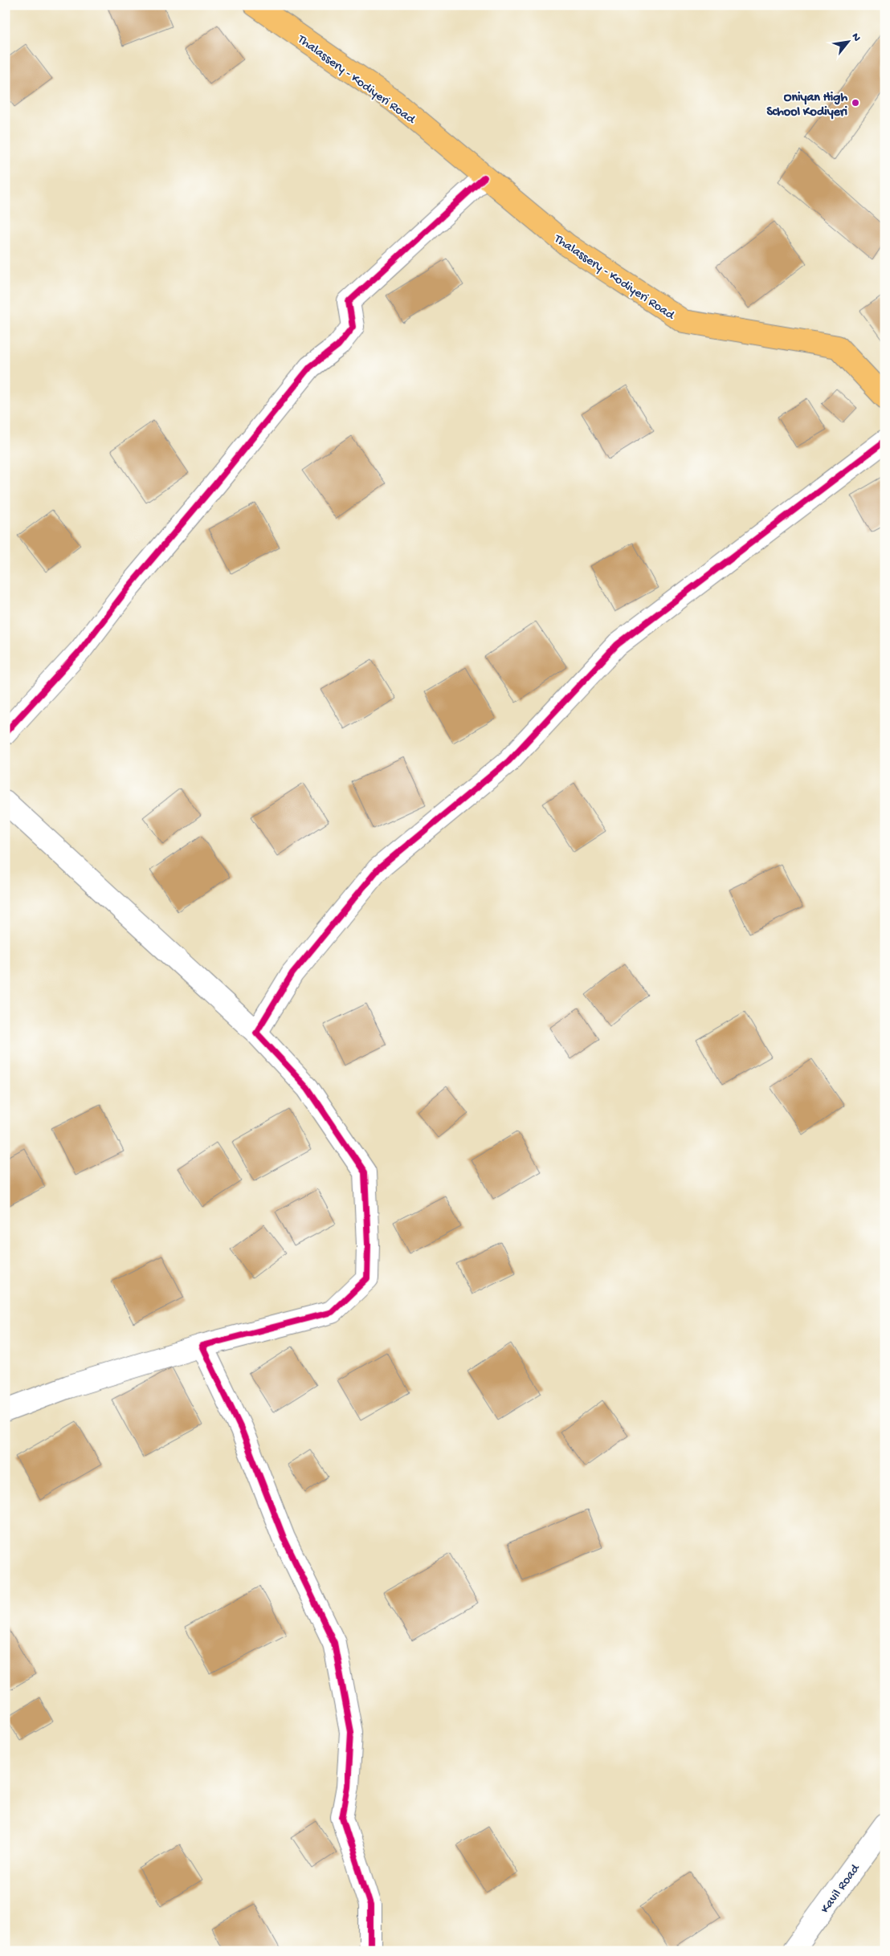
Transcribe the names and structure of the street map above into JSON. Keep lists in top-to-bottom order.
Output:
{
  "streets": {
    "main road": ["Thalassery - Kodiyeri Road"],
    "street": ["Kavil Road"]
  },
  "places": ["Oniyan High School Kodiyeri"],
  "north": "top right"
}
